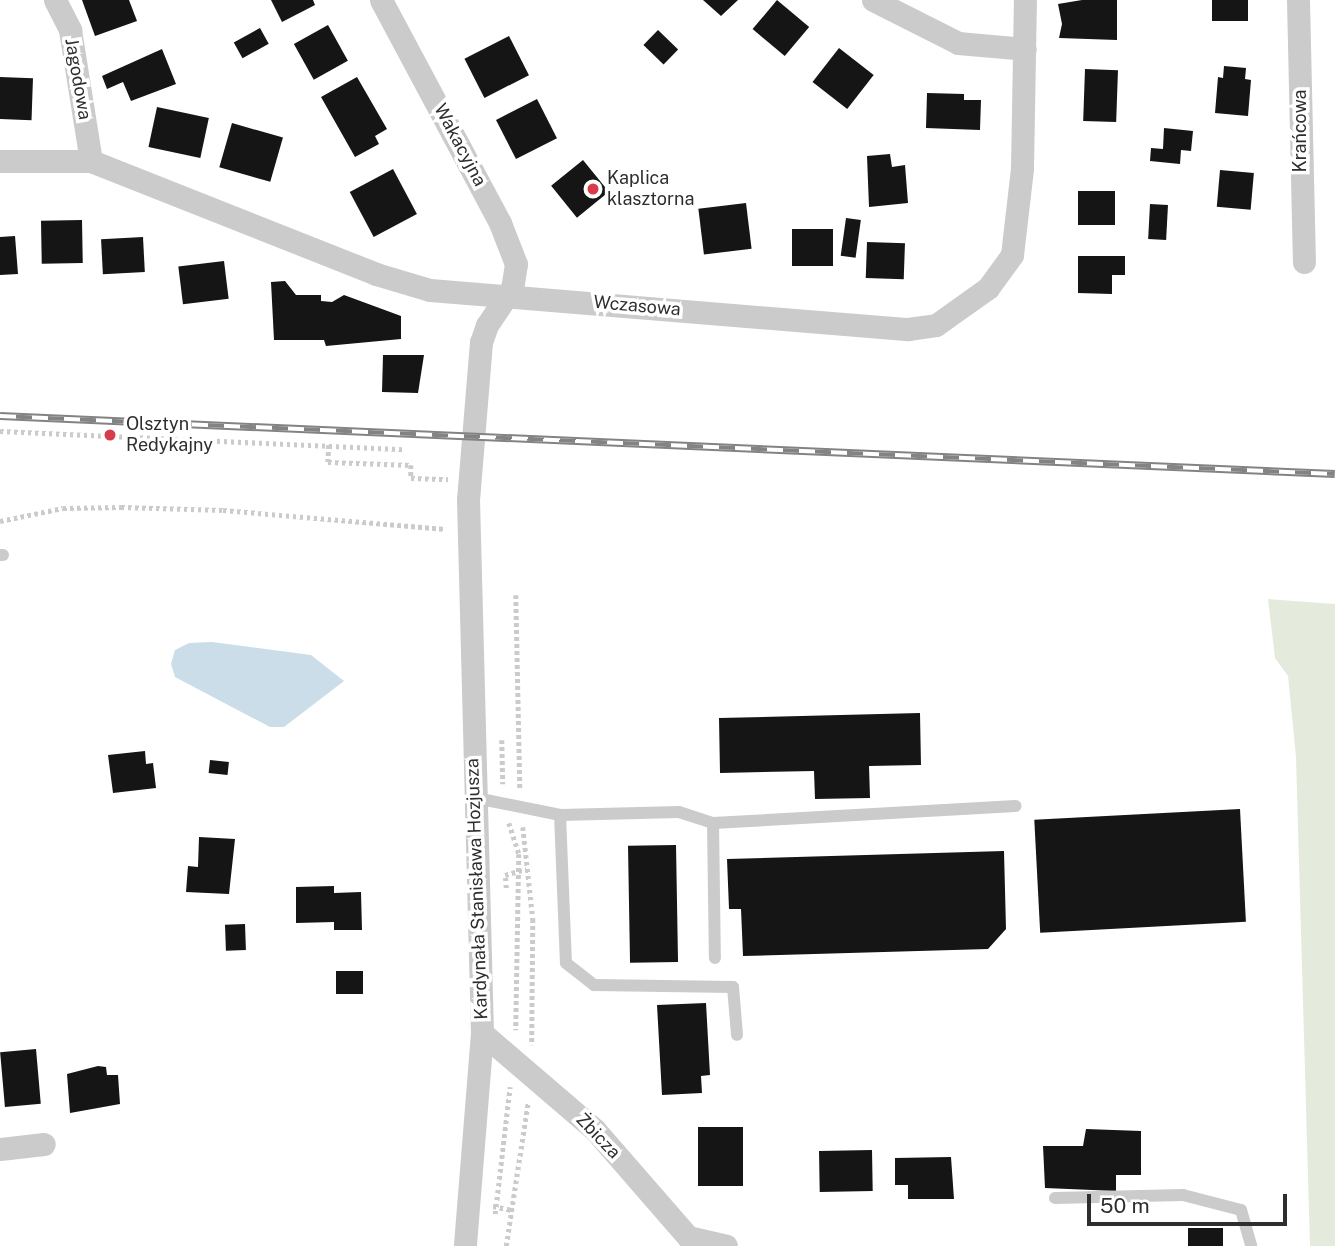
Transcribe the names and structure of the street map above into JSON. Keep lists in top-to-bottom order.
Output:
{
  "streets": {
    "street": [
      "Jagodowa",
      "Krańcowa",
      "Wakacyjna",
      "Wczasowa",
      "Kardynała Stanisława Hozjusza",
      "Żbicza"
    ]
  },
  "crossings": [
    ["Jagodowa", "Wczasowa"],
    ["Wakacyjna", "Wczasowa"],
    ["Wakacyjna", "Kardynała Stanisława Hozjusza"],
    ["Wczasowa", "Kardynała Stanisława Hozjusza"],
    ["Kardynała Stanisława Hozjusza", "Żbicza"]
  ],
  "places": ["Kaplica klasztorna", "Olsztyn Redykajny"],
  "scale_bar": "50 m"
}
